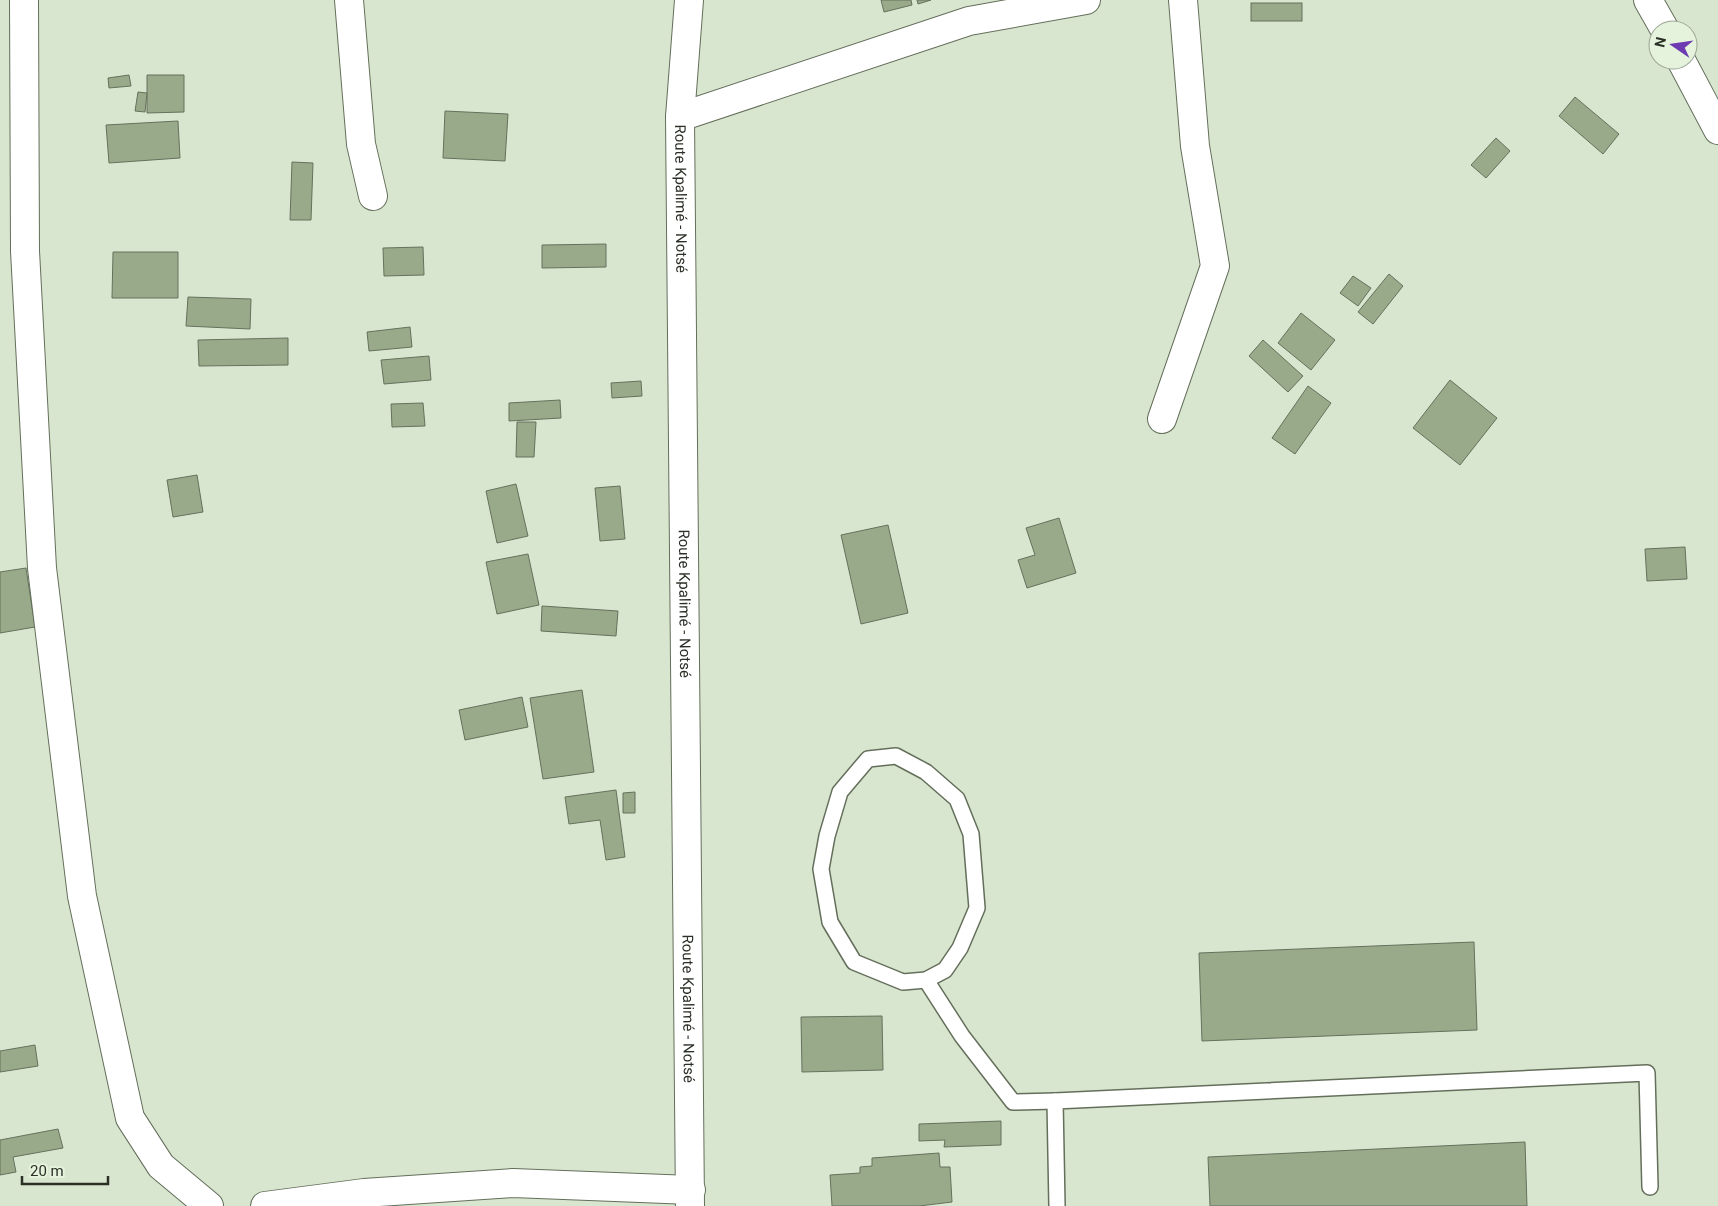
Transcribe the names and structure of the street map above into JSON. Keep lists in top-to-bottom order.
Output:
{
  "streets": {
    "street": ["Route Kpalimé - Notsé"]
  },
  "scale_bar": "20 m",
  "north": "left"
}
